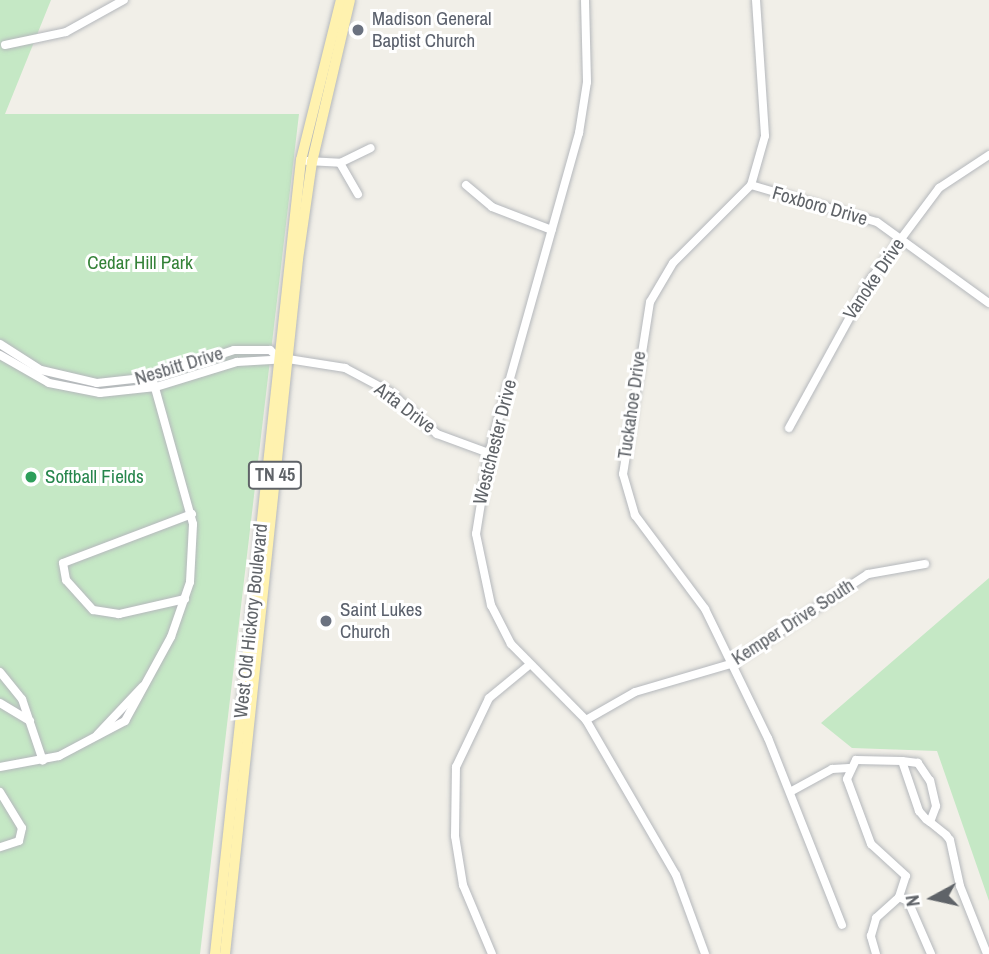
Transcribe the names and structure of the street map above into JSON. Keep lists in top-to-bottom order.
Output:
{
  "streets": {
    "main road": ["TN 45", "West Old Hickory Boulevard"],
    "street": [
      "Foxboro Drive",
      "Vanoke Drive",
      "Nesbitt Drive",
      "Tuckahoe Drive",
      "Arta Drive",
      "Westchester Drive",
      "Kemper Drive South"
    ]
  },
  "crossings": [
    ["Foxboro Drive", "Vanoke Drive"],
    ["Foxboro Drive", "Tuckahoe Drive"],
    ["Nesbitt Drive", "Arta Drive"],
    ["Nesbitt Drive", "West Old Hickory Boulevard"],
    ["Tuckahoe Drive", "Kemper Drive South"],
    ["Arta Drive", "Westchester Drive"],
    ["Arta Drive", "West Old Hickory Boulevard"],
    ["Westchester Drive", "Kemper Drive South"]
  ],
  "parks": ["Cedar Hill Park"],
  "places": ["Madison General Baptist Church", "Softball Fields", "Saint Lukes Church"],
  "north": "left"
}
